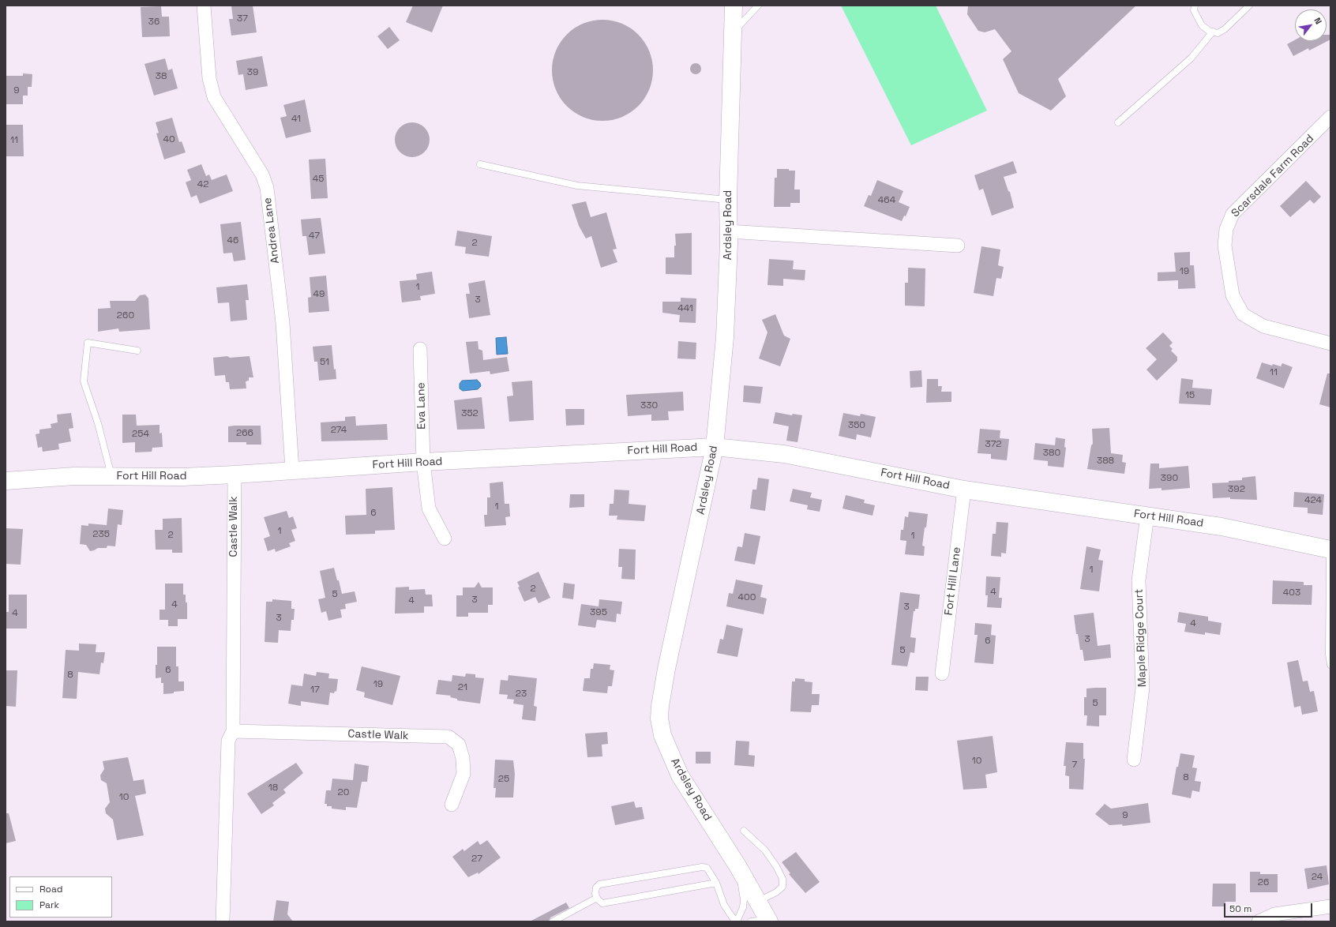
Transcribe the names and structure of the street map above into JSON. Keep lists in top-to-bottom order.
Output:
{
  "streets": {
    "street": [
      "Scarsdale Farm Road",
      "Ardsley Road",
      "Andrea Lane",
      "Eva Lane",
      "Fort Hill Road",
      "Castle Walk",
      "Fort Hill Lane",
      "Maple Ridge Court"
    ]
  },
  "crossings": [
    ["Ardsley Road", "Fort Hill Road"],
    ["Andrea Lane", "Fort Hill Road"],
    ["Eva Lane", "Fort Hill Road"],
    ["Fort Hill Road", "Castle Walk"],
    ["Fort Hill Road", "Fort Hill Lane"],
    ["Fort Hill Road", "Maple Ridge Court"]
  ],
  "house_numbers": [
    "37",
    "36",
    "39",
    "38",
    "9",
    "41",
    "40",
    "11",
    "45",
    "42",
    "464",
    "47",
    "46",
    "2",
    "19",
    "1",
    "49",
    "3",
    "441",
    "260",
    "51",
    "11",
    "15",
    "330",
    "352",
    "350",
    "274",
    "266",
    "254",
    "372",
    "380",
    "388",
    "390",
    "392",
    "424",
    "1",
    "6",
    "1",
    "235",
    "2",
    "1",
    "1",
    "2",
    "4",
    "403",
    "5",
    "400",
    "3",
    "4",
    "4",
    "3",
    "395",
    "4",
    "3",
    "4",
    "3",
    "6",
    "5",
    "6",
    "8",
    "19",
    "21",
    "17",
    "23",
    "5",
    "10",
    "7",
    "8",
    "25",
    "18",
    "20",
    "10",
    "9",
    "27",
    "24",
    "26"
  ],
  "legend": ["Road", "Park"],
  "scale_bar": "50 m",
  "north": "top right"
}
